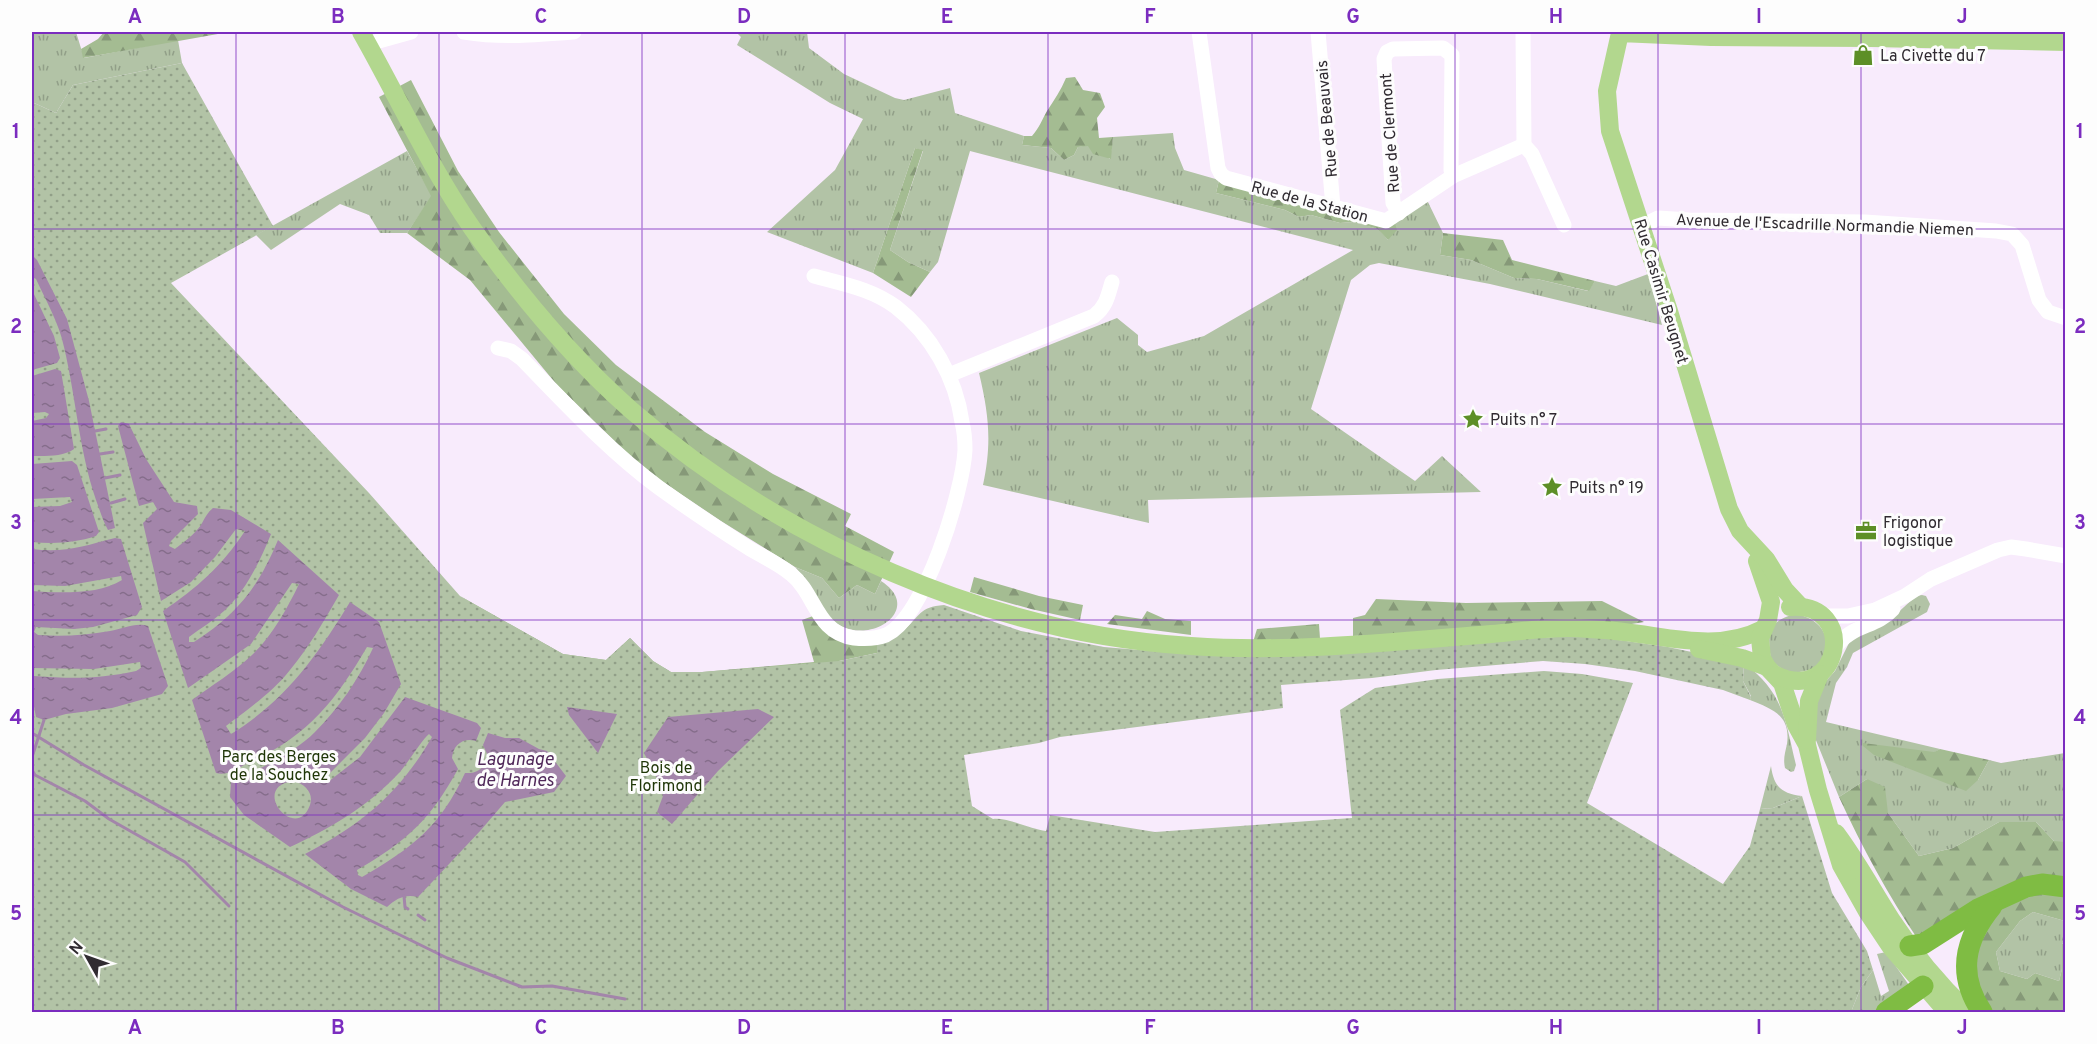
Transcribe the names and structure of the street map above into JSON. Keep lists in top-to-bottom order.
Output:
{
  "streets": {
    "main road": ["Rue Casimir Beugnet"],
    "street": [
      "Rue de Beauvais",
      "Rue de Clermont",
      "Rue de la Station",
      "Avenue de l'Escadrille Normandie Niemen"
    ]
  },
  "crossings": [
    ["Rue de Beauvais", "Rue de la Station"],
    ["Rue de Clermont", "Rue de la Station"],
    ["Avenue de l'Escadrille Normandie Niemen", "Rue Casimir Beugnet"]
  ],
  "water": ["Lagunage de Harnes"],
  "parks": ["Parc des Berges de la Souchez", "Bois de Florimond"],
  "places": {
    "shop": ["La Civette du 7"],
    "place": ["Puits n° 7", "Puits n° 19"],
    "office": ["Frigonor logistique"]
  },
  "north": "top left",
  "grid": {
    "columns": [
      "A",
      "B",
      "C",
      "D",
      "E",
      "F",
      "G",
      "H",
      "I",
      "J"
    ],
    "rows": [
      "1",
      "2",
      "3",
      "4",
      "5"
    ]
  }
}
